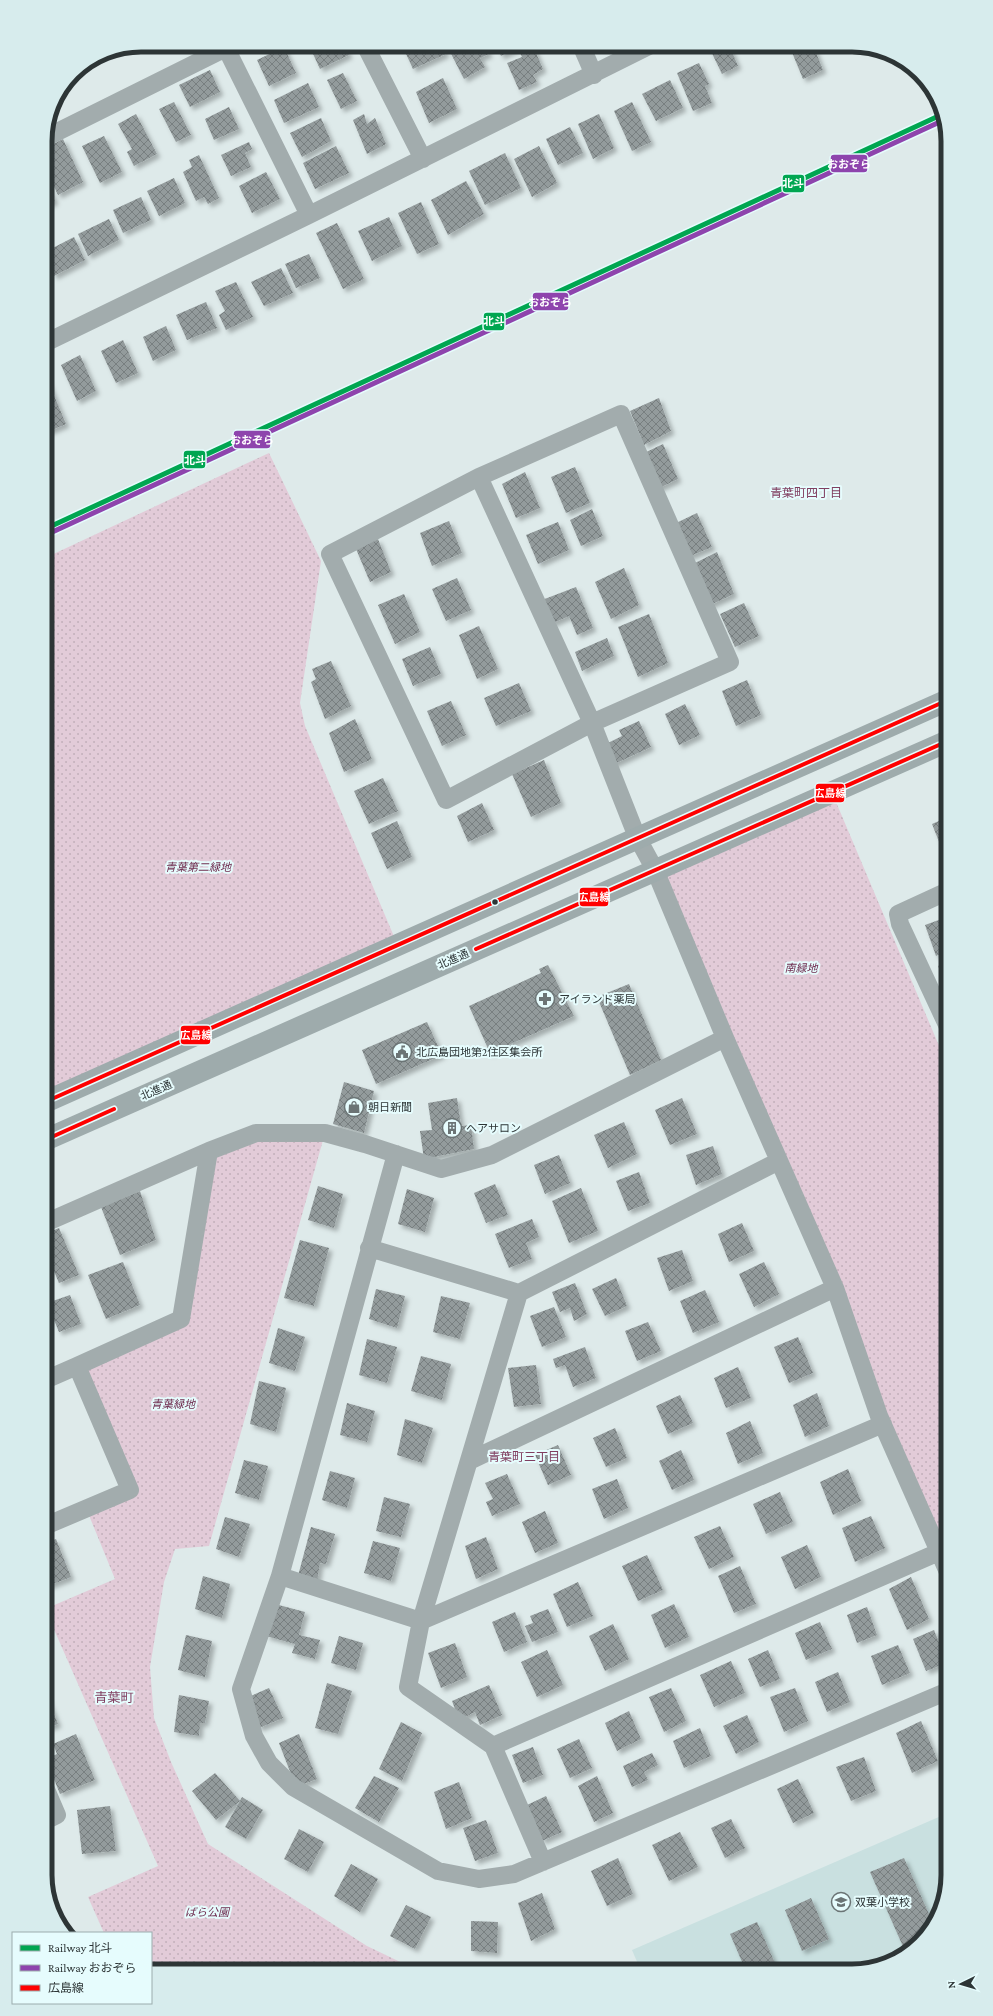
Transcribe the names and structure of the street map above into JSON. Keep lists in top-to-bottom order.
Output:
{
  "streets": {
    "street": ["北進通"]
  },
  "districts": ["青葉町四丁目", "青葉町三丁目", "青葉町"],
  "parks": [
    "青葉第二緑地",
    "南緑地",
    "青葉緑地",
    "ばら公園"
  ],
  "places": {
    "pharmacy": ["アイランド薬局"],
    "public building": ["北広島団地第2住区集会所"],
    "shop": ["朝日新聞"],
    "building": ["ヘアサロン"],
    "school or university": ["双葉小学校"]
  },
  "lines": ["rail line 北斗", "rail line おおぞら", "transit line 広島線"],
  "legend": ["Railway 北斗", "Railway おおぞら", "広島線"],
  "north": "left"
}
